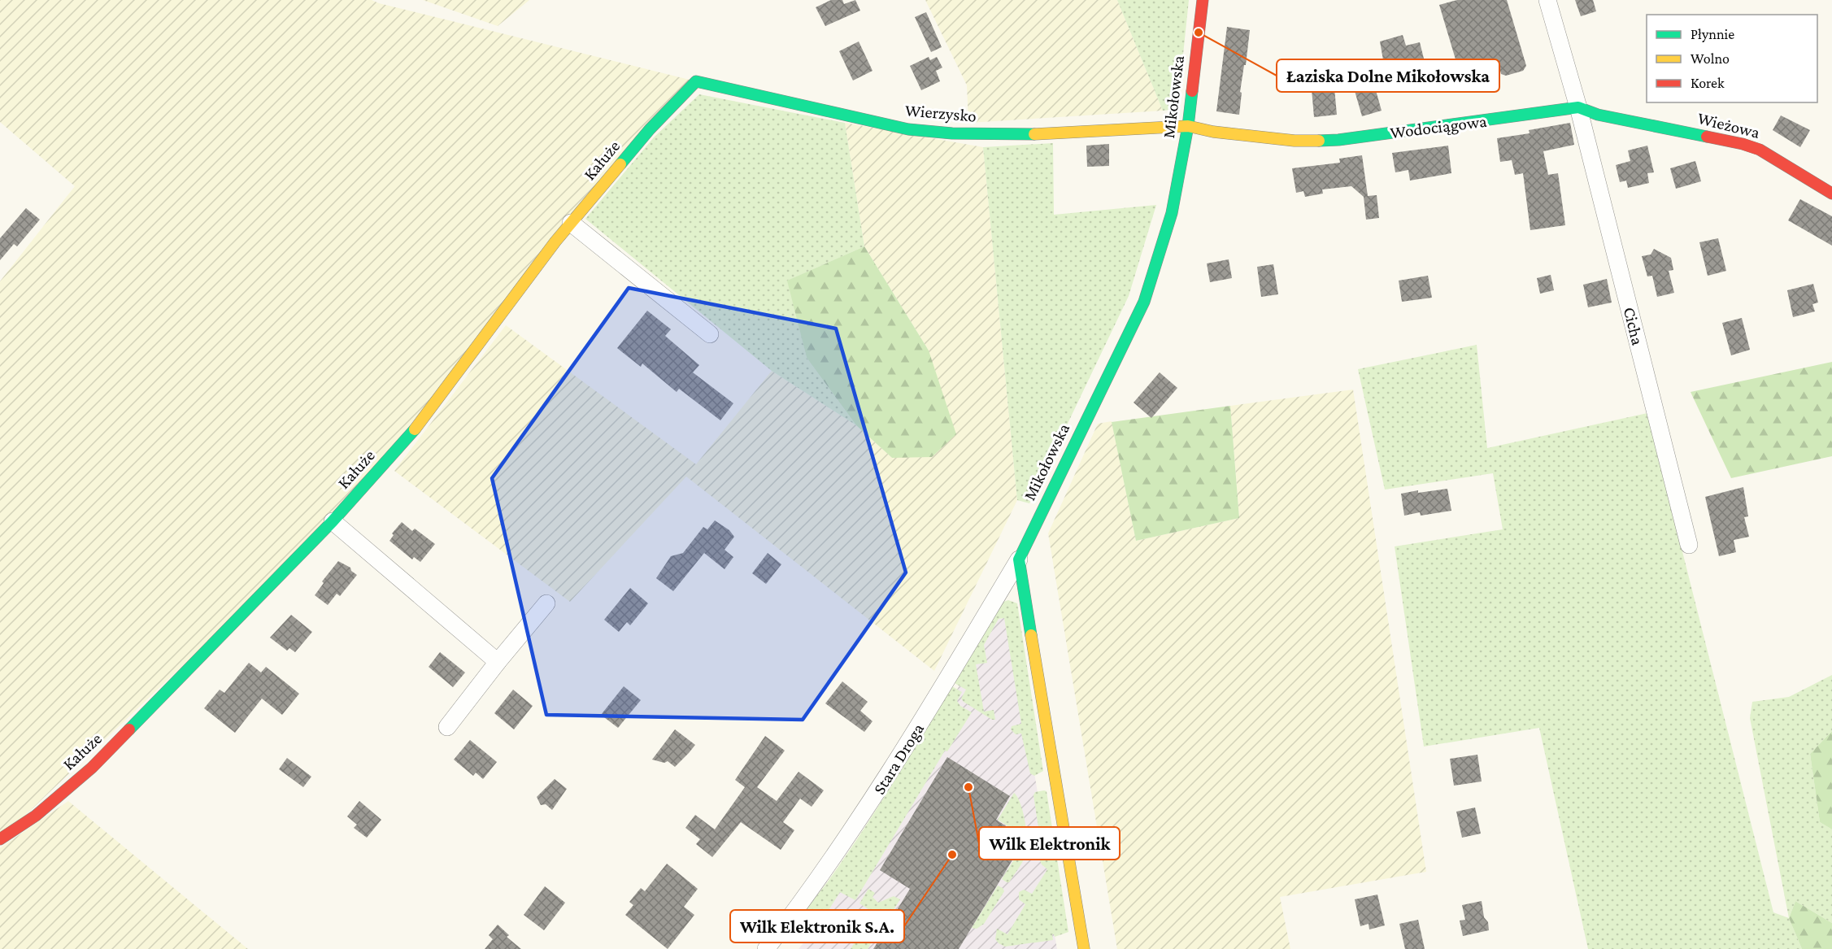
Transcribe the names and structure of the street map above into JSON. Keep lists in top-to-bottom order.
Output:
{
  "streets": {
    "street": [
      "Mikołowska",
      "Wierzysko",
      "Wieżowa",
      "Wodociągowa",
      "Kałuże",
      "Cicha",
      "Stara Droga"
    ]
  },
  "crossings": [
    ["Mikołowska", "Wierzysko"],
    ["Mikołowska", "Wodociągowa"],
    ["Mikołowska", "Stara Droga"],
    ["Wierzysko", "Wodociągowa"],
    ["Wierzysko", "Kałuże"],
    ["Wieżowa", "Wodociągowa"],
    ["Wieżowa", "Cicha"],
    ["Wodociągowa", "Cicha"]
  ],
  "places": ["Łaziska Dolne Mikołowska", "Wilk Elektronik", "Wilk Elektronik S.A."],
  "legend": ["Płynnie", "Wolno", "Korek"]
}
